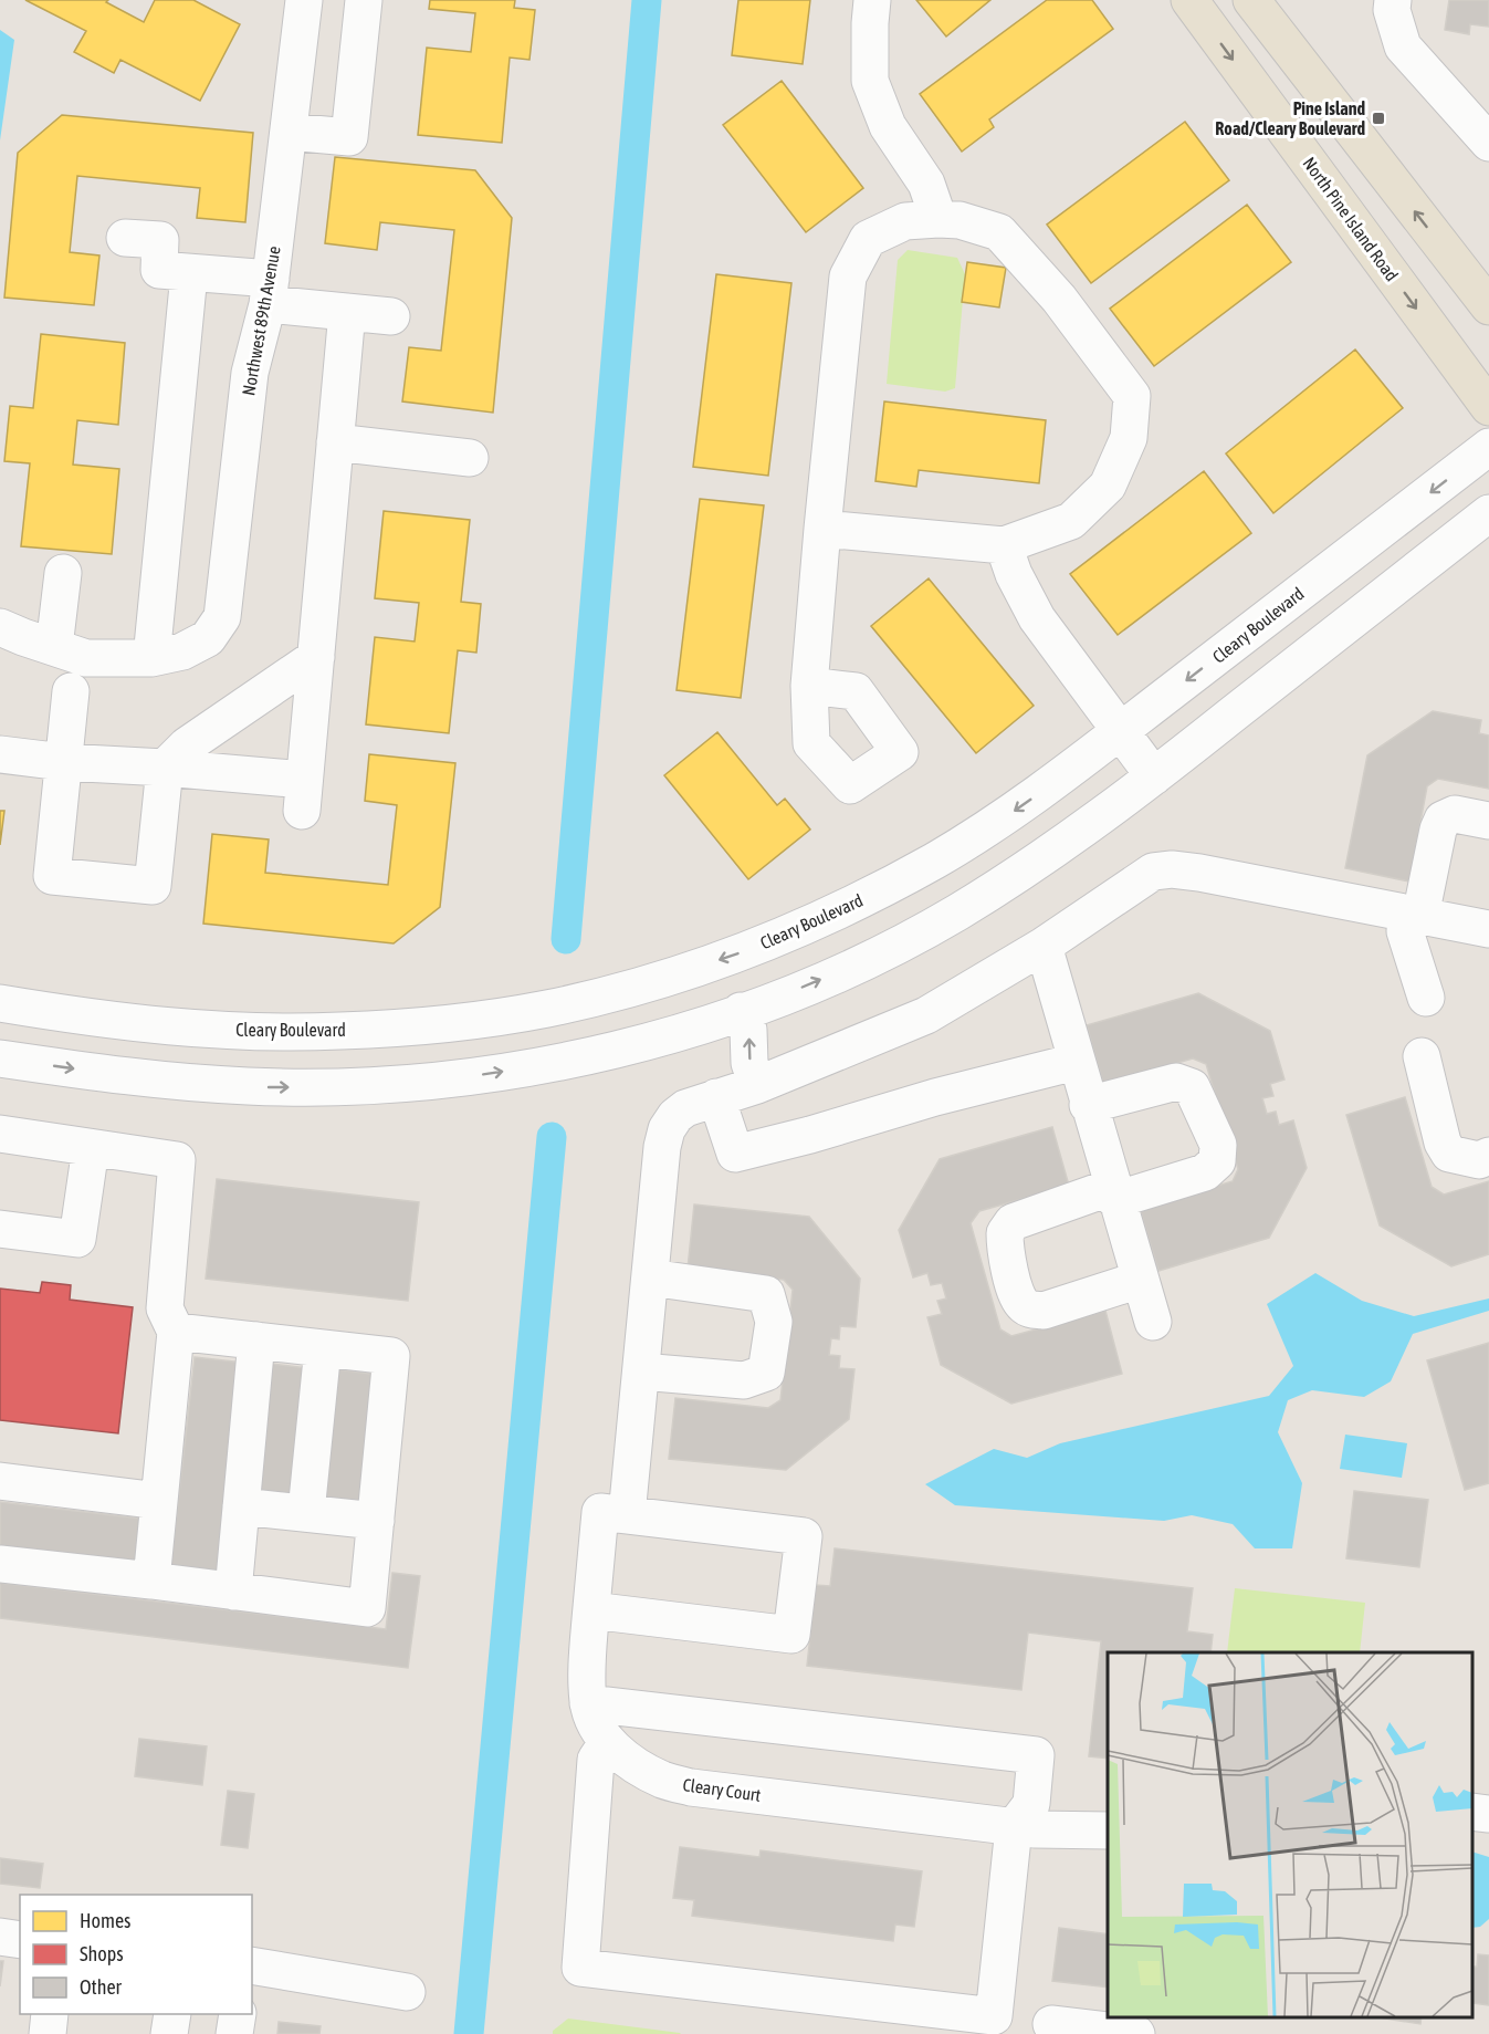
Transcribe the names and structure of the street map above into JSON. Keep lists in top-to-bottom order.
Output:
{
  "streets": {
    "main road": ["North Pine Island Road"],
    "street": ["Northwest 89th Avenue", "Cleary Boulevard", "Cleary Court"]
  },
  "places": {
    "transit": ["Pine Island Road/Cleary Boulevard"]
  },
  "legend": ["Homes", "Shops", "Other"]
}
